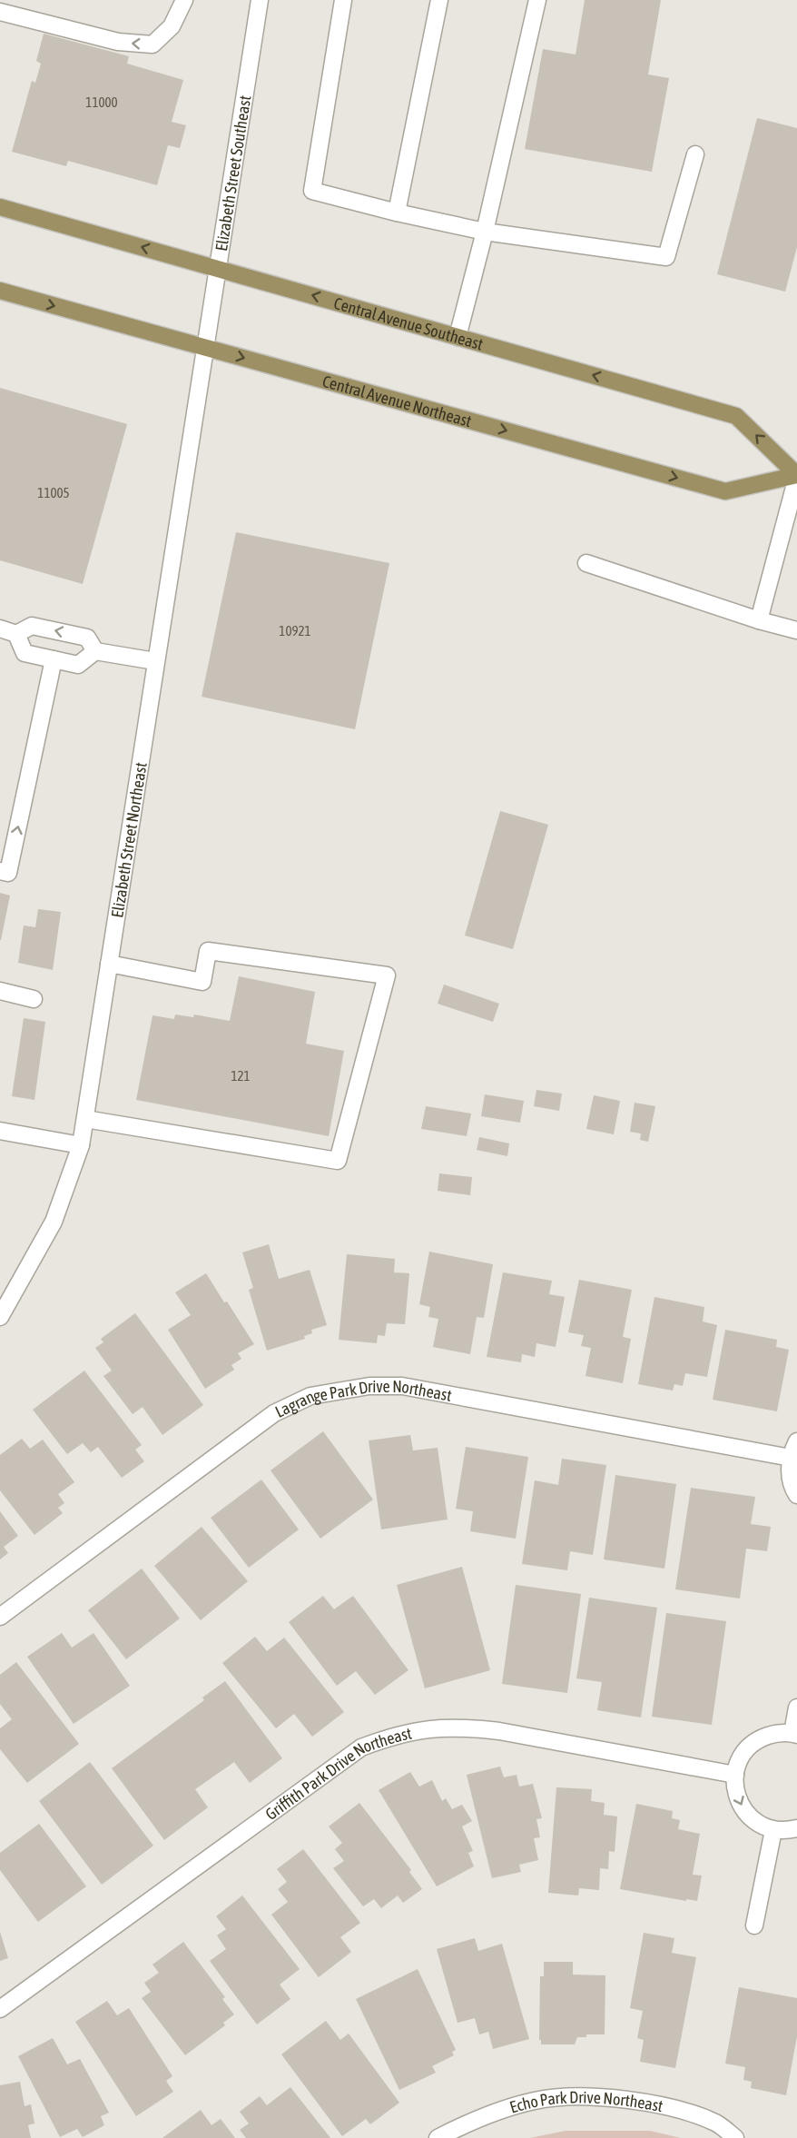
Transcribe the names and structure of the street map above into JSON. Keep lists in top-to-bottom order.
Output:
{
  "streets": {
    "main road": ["Central Avenue Southeast", "Central Avenue Northeast"],
    "street": [
      "Elizabeth Street Southeast",
      "Elizabeth Street Northeast",
      "Lagrange Park Drive Northeast",
      "Griffith Park Drive Northeast",
      "Echo Park Drive Northeast"
    ]
  },
  "crossings": [
    ["Elizabeth Street Southeast", "Central Avenue Southeast"],
    ["Elizabeth Street Southeast", "Central Avenue Northeast"],
    ["Elizabeth Street Southeast", "Elizabeth Street Northeast"],
    ["Central Avenue Southeast", "Central Avenue Northeast"],
    ["Central Avenue Northeast", "Elizabeth Street Northeast"]
  ],
  "one_way": ["Central Avenue Southeast", "Central Avenue Northeast"],
  "house_numbers": [
    "11000",
    "11005",
    "10921",
    "121"
  ]
}
